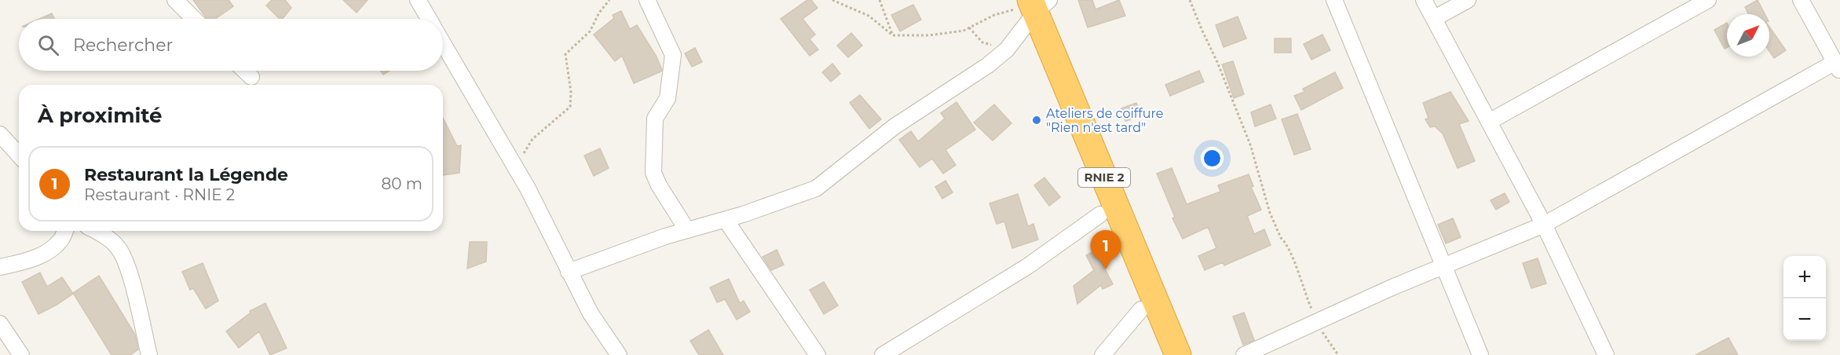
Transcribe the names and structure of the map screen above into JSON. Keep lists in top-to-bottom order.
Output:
{
  "streets": {
    "highway": ["RNIE 2"]
  },
  "places": ["Ateliers de coiffure \"Rien n'est tard\""],
  "north": "top right",
  "page": {
    "search": "Rechercher",
    "heading": "À proximité",
    "list": [
      {
        "mark": "1",
        "name": "Restaurant la Légende",
        "note": "Restaurant · RNIE 2",
        "value": "80 m"
      }
    ],
    "pins": "1",
    "map_buttons": ["+", "−"]
  }
}
